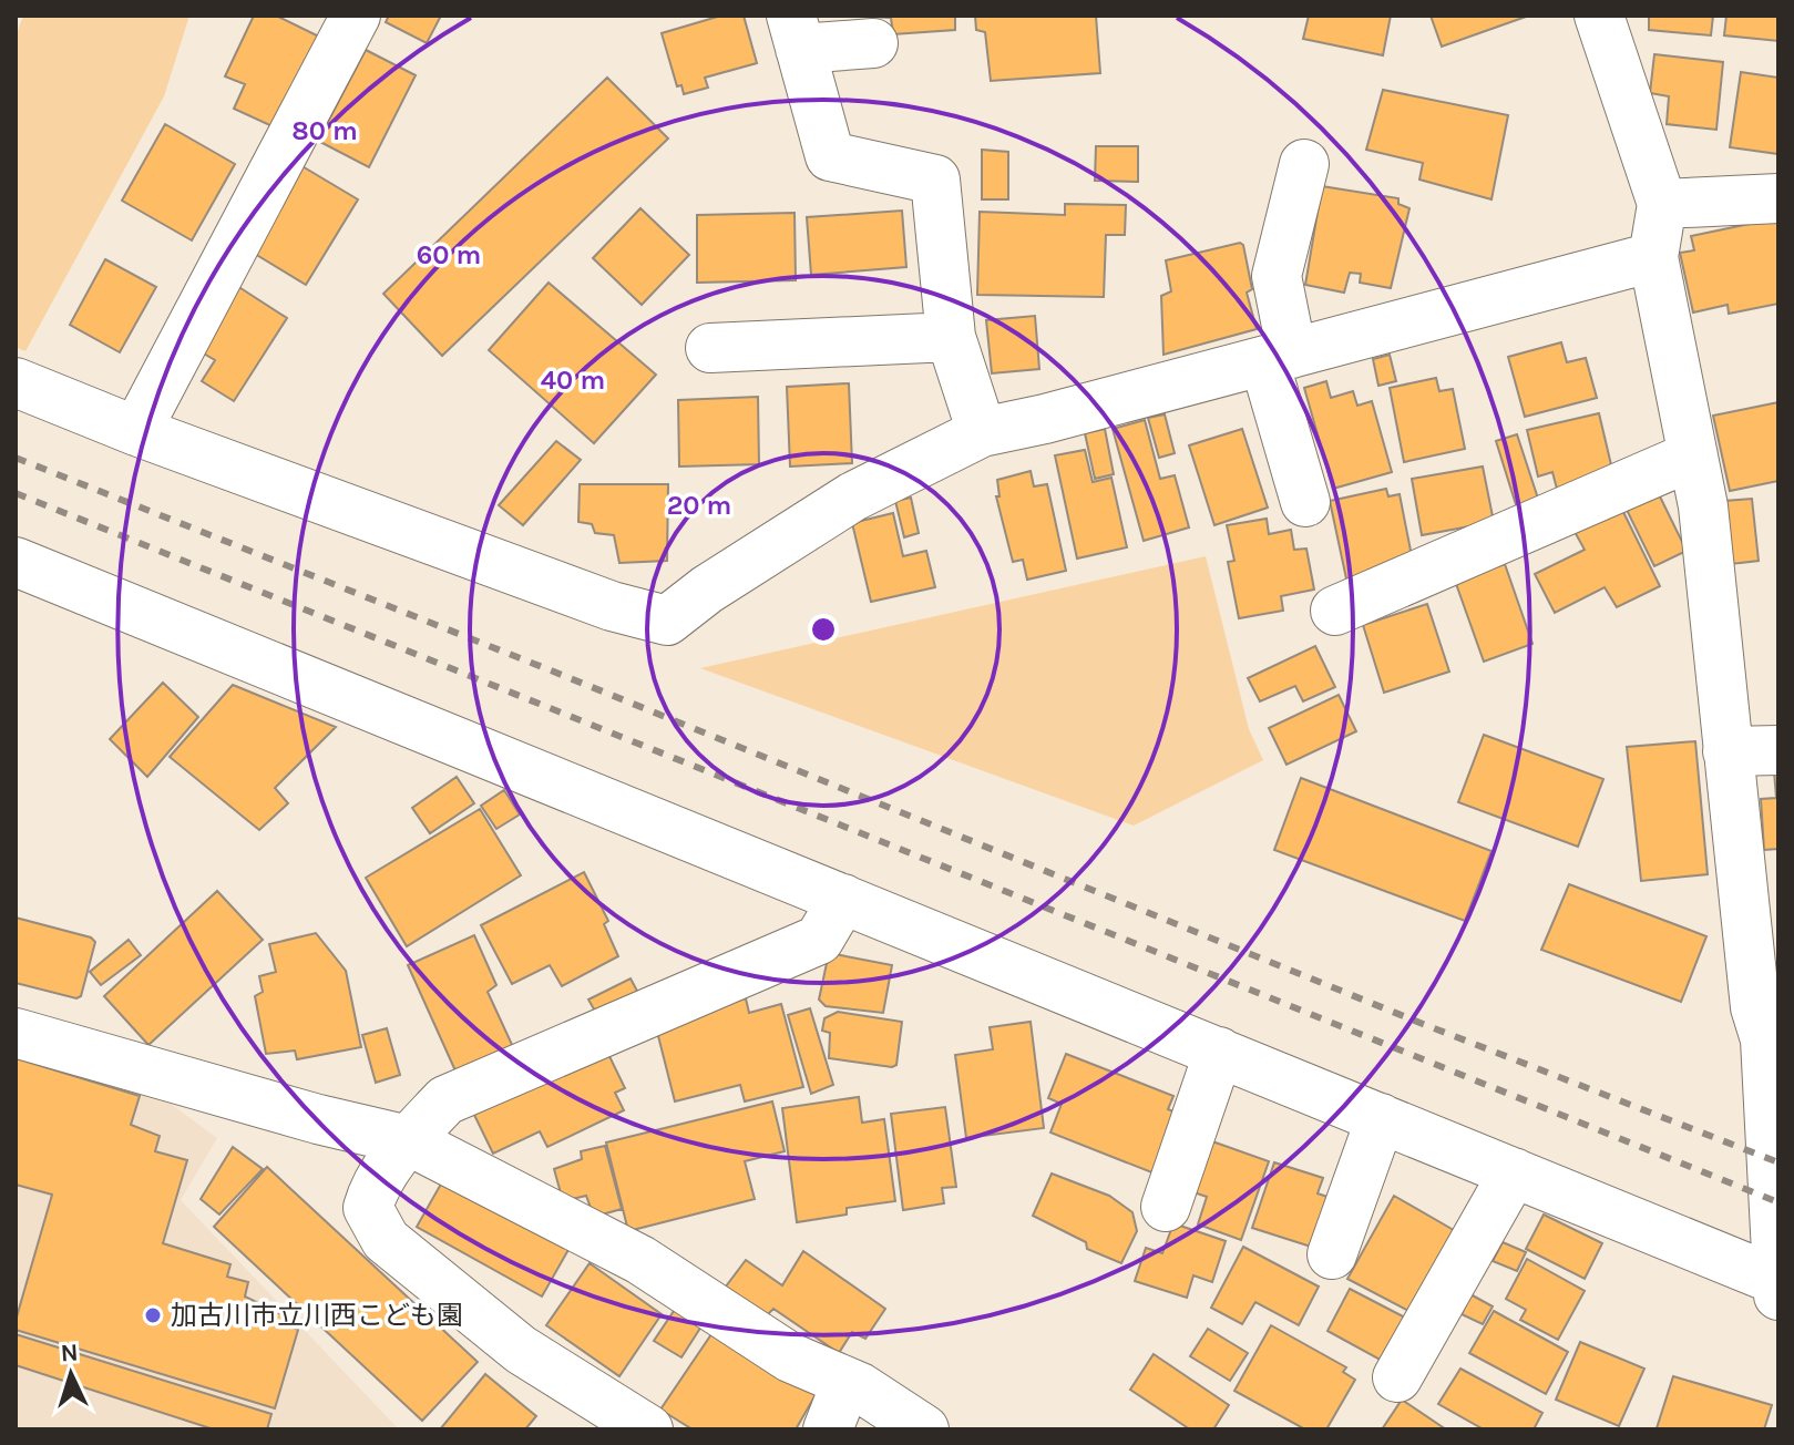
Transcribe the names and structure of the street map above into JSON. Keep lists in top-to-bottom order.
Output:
{
  "places": ["加古川市立川西こども園"],
  "north": "top",
  "rings": [
    "80 m",
    "60 m",
    "40 m",
    "20 m"
  ]
}
